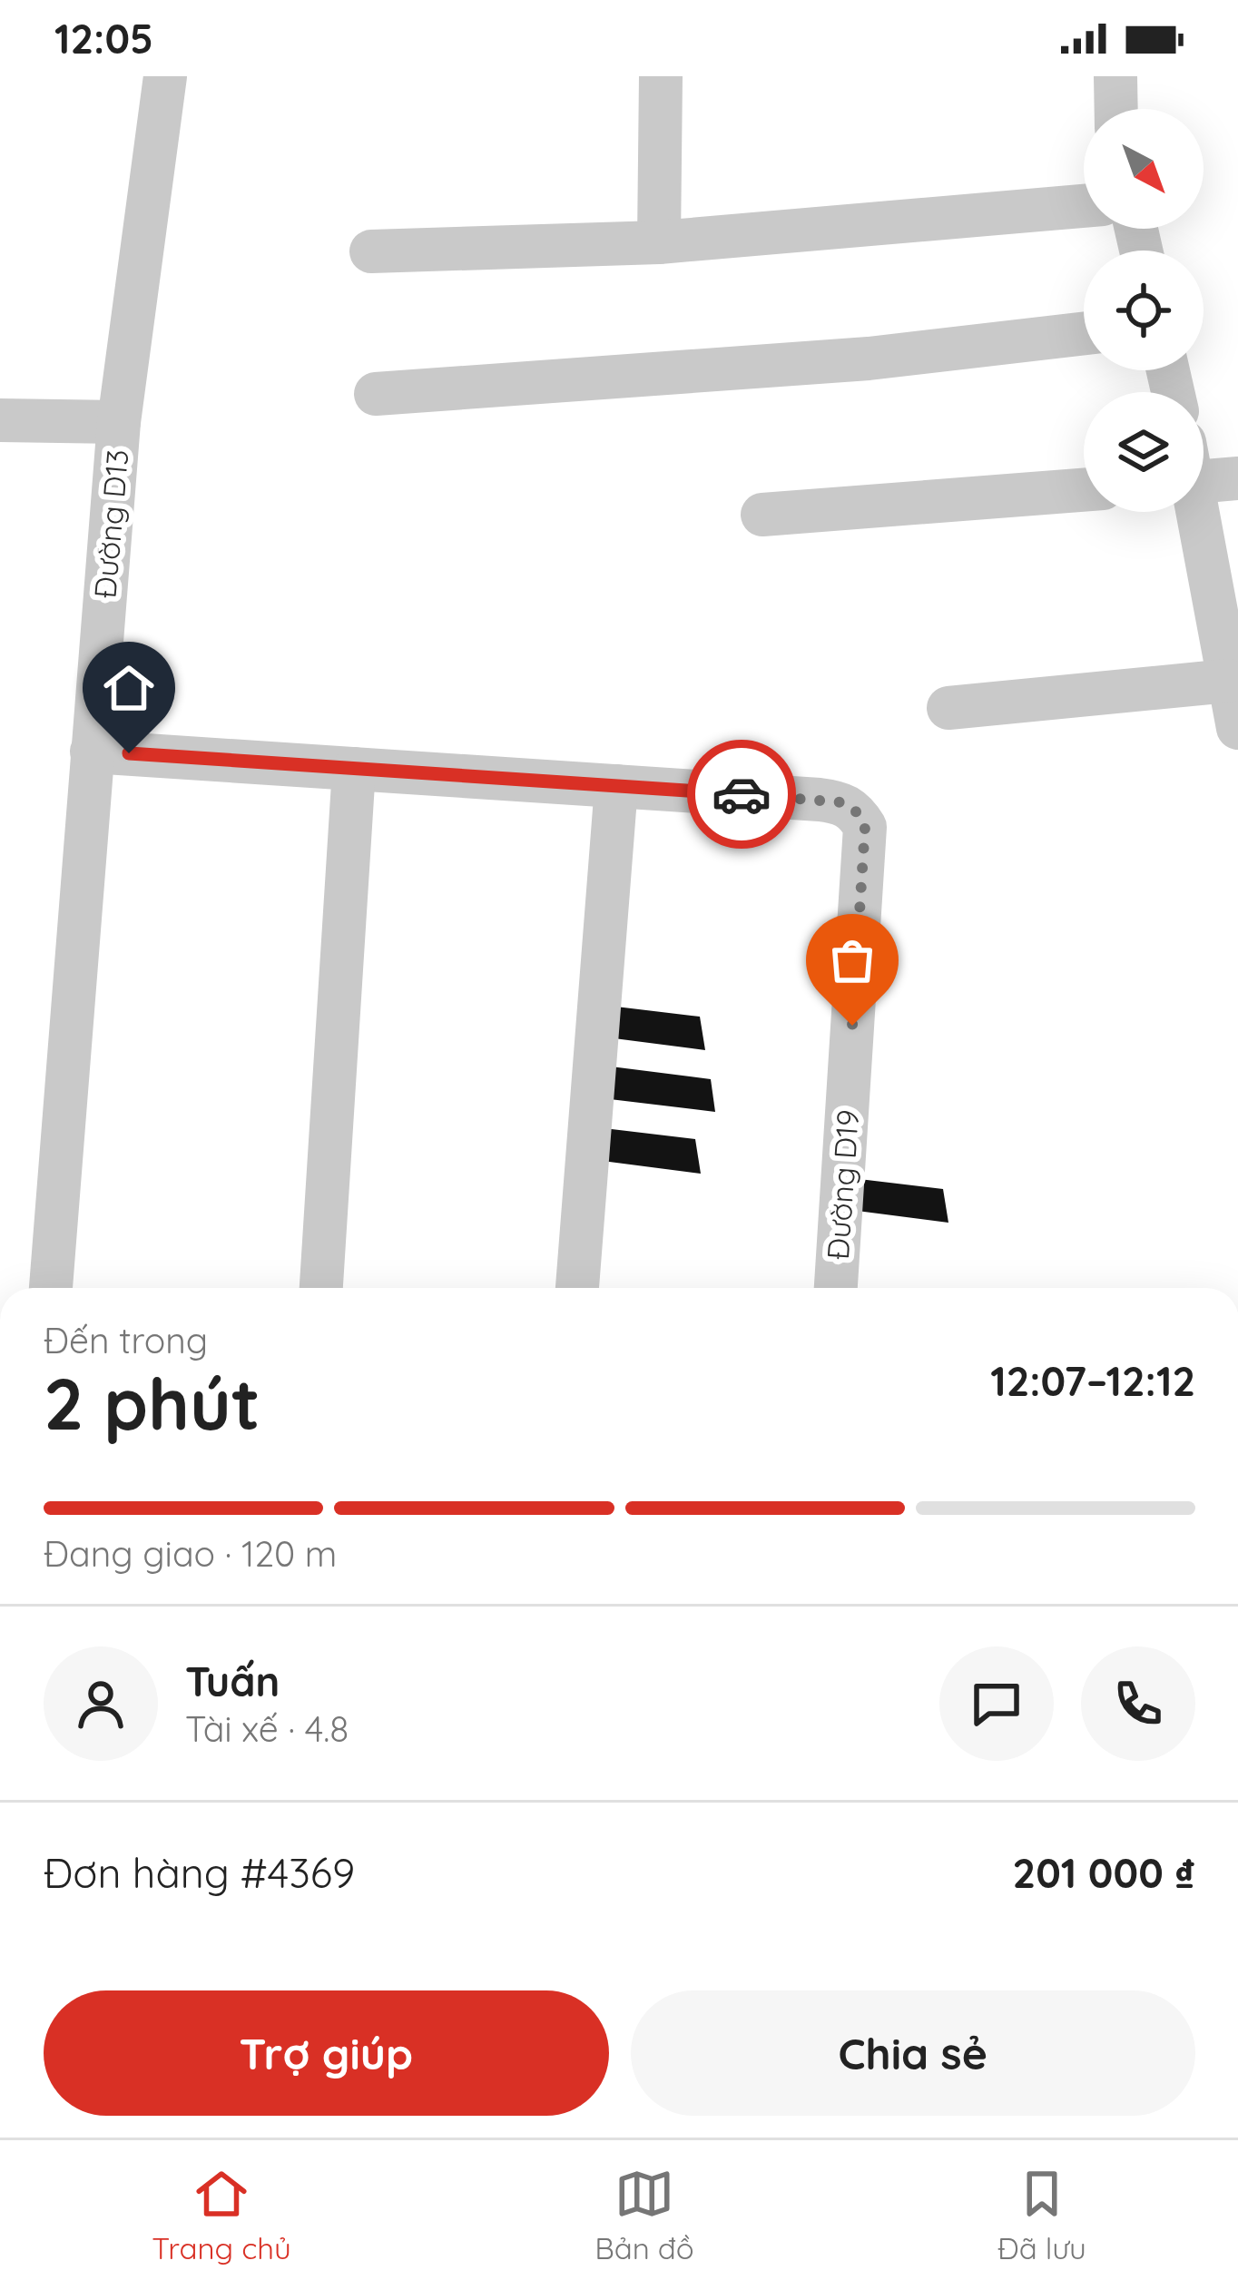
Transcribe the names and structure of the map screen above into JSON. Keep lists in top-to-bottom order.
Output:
{
  "streets": {
    "street": ["Đường D13", "Đường D19"]
  },
  "north": "bottom right",
  "page": {
    "status": "12:05",
    "heading": ["2 phút", "Đến trong", "12:07–12:12"],
    "panel": [
      "Tuấn",
      "Tài xế · 4.8",
      "Đơn hàng #4369",
      "201 000 ₫"
    ],
    "bar": "Đang giao · 120 m",
    "buttons": ["Trợ giúp", "Chia sẻ"],
    "tabs": ["Trang chủ", "Bản đồ", "Đã lưu"]
  }
}
